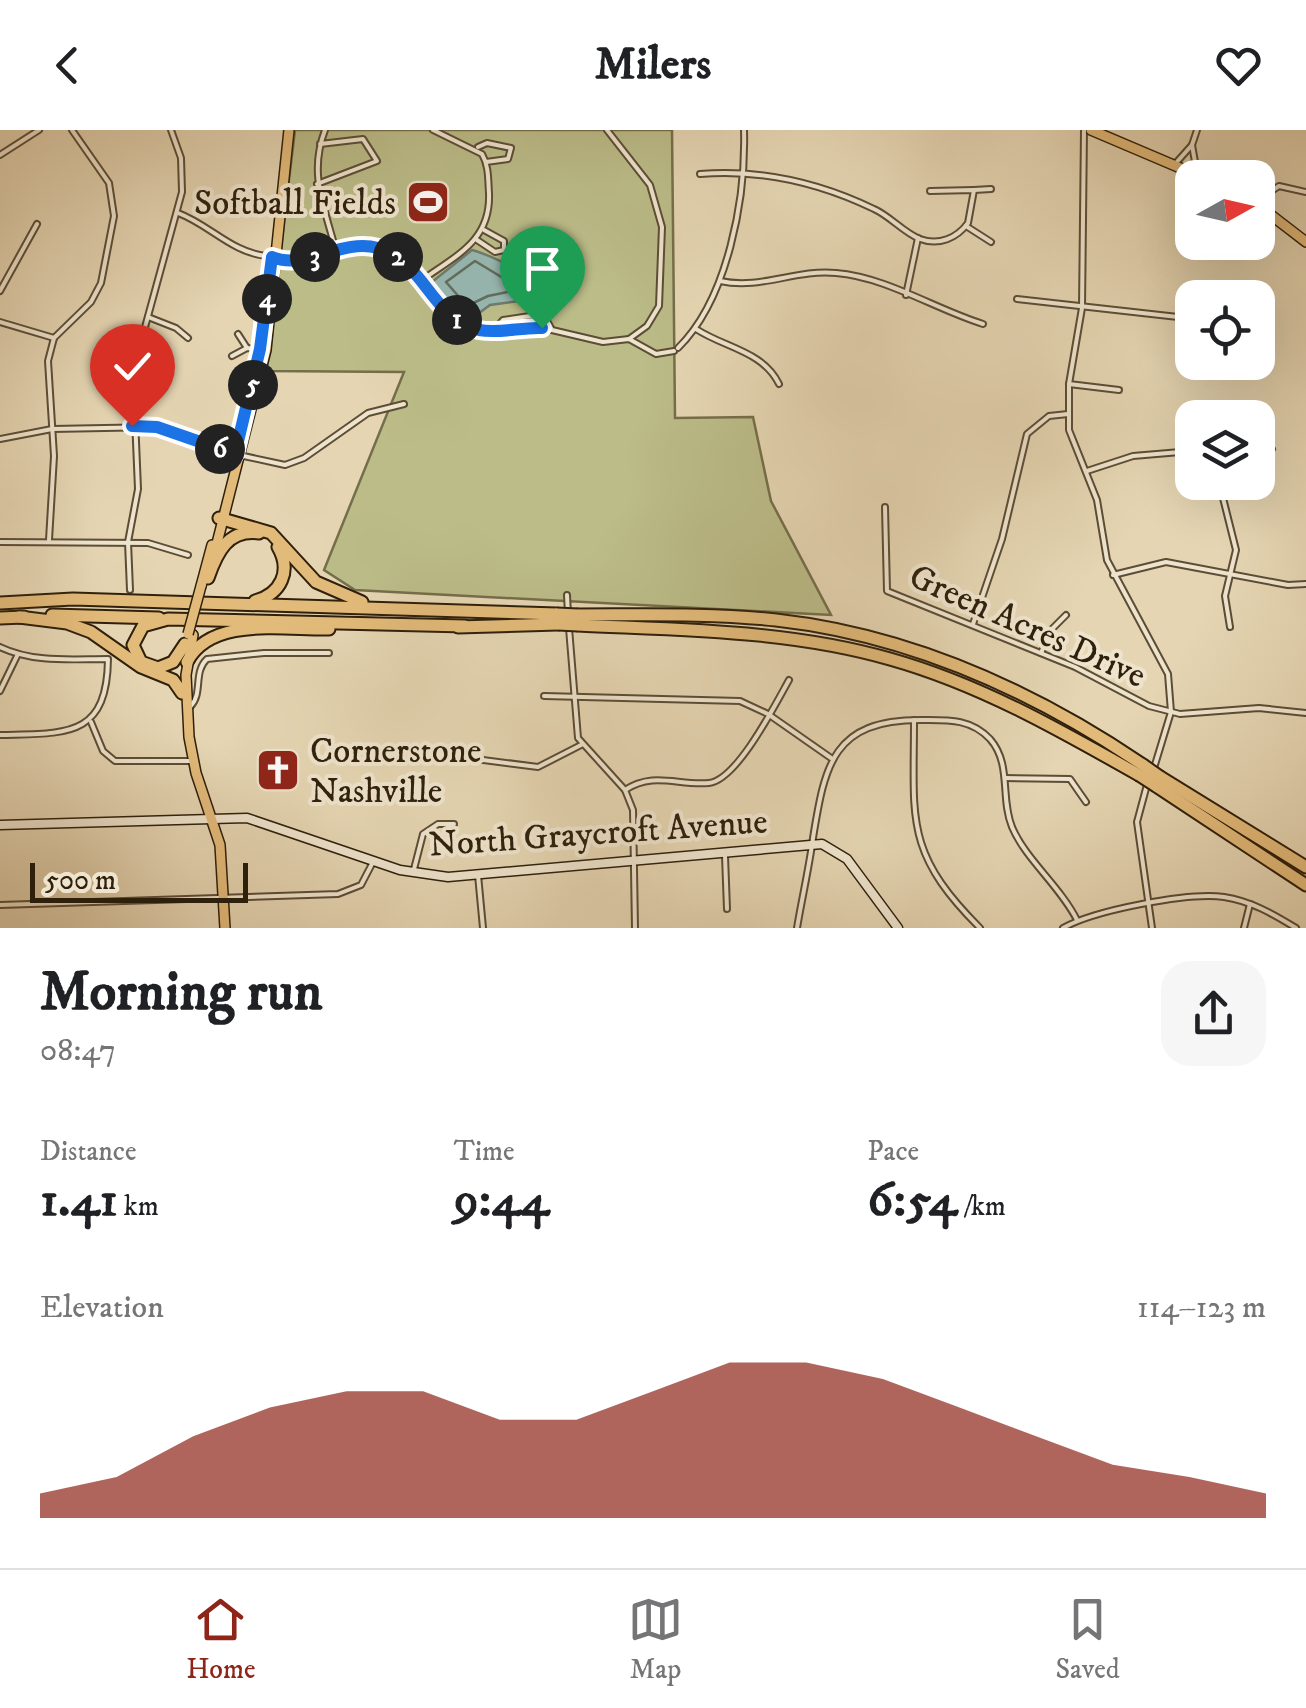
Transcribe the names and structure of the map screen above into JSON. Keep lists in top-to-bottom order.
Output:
{
  "streets": {
    "street": ["Green Acres Drive", "North Graycroft Avenue"]
  },
  "places": {
    "sports": ["Softball Fields"],
    "church": ["Cornerstone Nashville"]
  },
  "scale_bar": "500 m",
  "north": "right",
  "page": {
    "header": "Milers",
    "pins": [
      "2",
      "3",
      "4",
      "1",
      "5",
      "6"
    ],
    "scale": "500 m",
    "heading": ["Morning run", "08:47"],
    "stats": [
      ["Distance", "1.41 km"],
      ["Time", "9:44"],
      ["Pace", "6:54 /km"]
    ],
    "chart": ["Elevation", "114–123 m"],
    "tabs": ["Home", "Map", "Saved"]
  }
}
